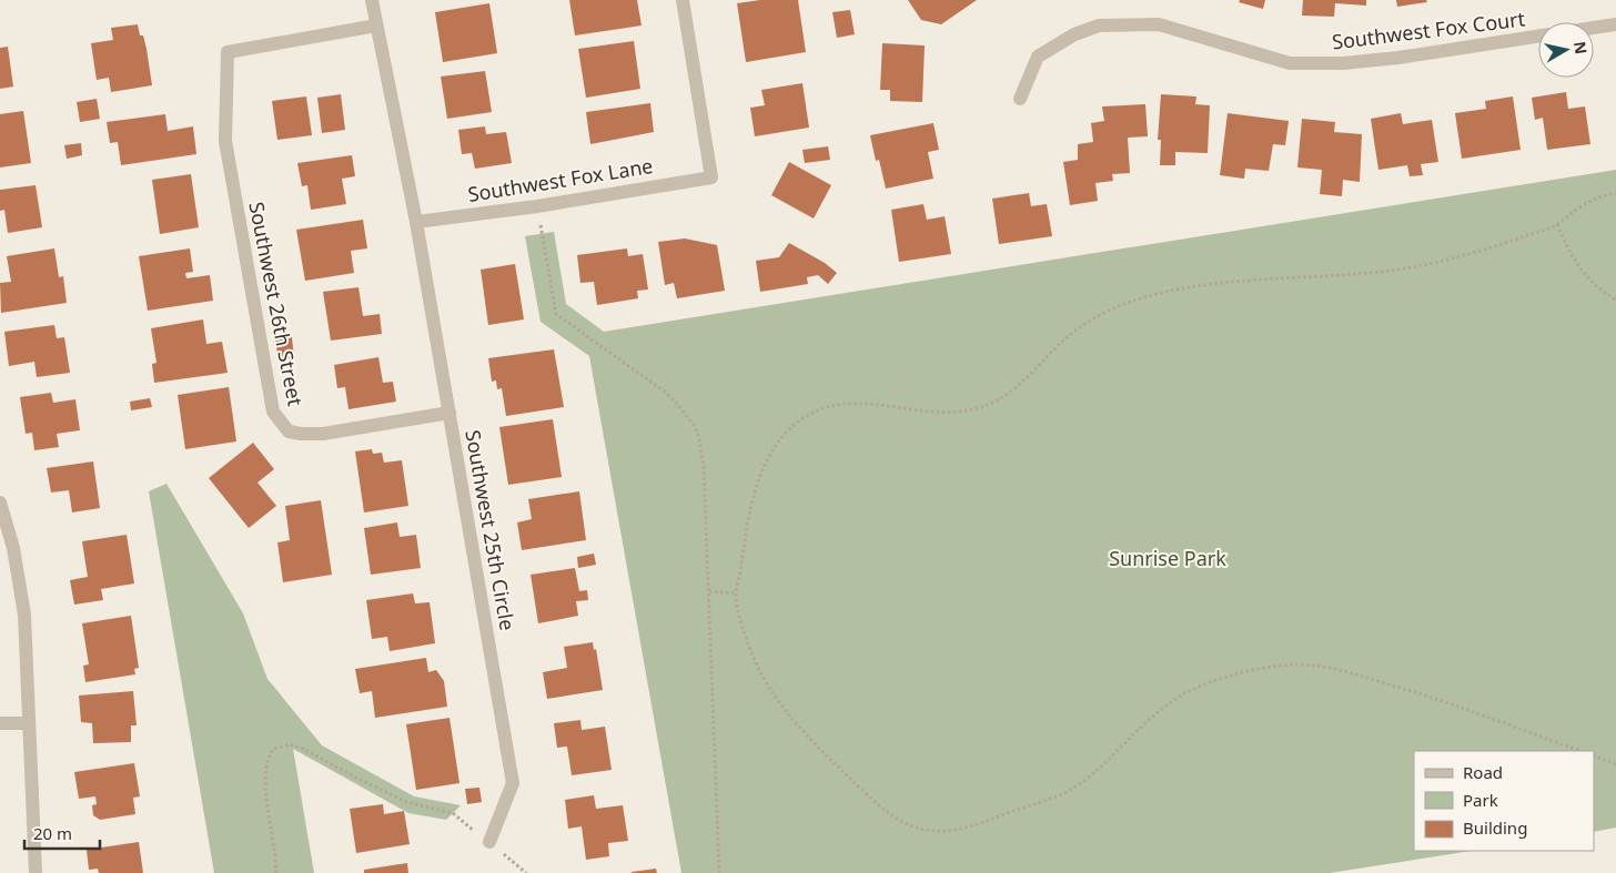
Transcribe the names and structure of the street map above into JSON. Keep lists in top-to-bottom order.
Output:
{
  "streets": {
    "street": [
      "Southwest Fox Court",
      "Southwest Fox Lane",
      "Southwest 26th Street",
      "Southwest 25th Circle"
    ]
  },
  "crossings": [
    ["Southwest Fox Lane", "Southwest 25th Circle"],
    ["Southwest 26th Street", "Southwest 25th Circle"]
  ],
  "parks": ["Sunrise Park"],
  "legend": ["Road", "Park", "Building"],
  "scale_bar": "20 m",
  "north": "right"
}
